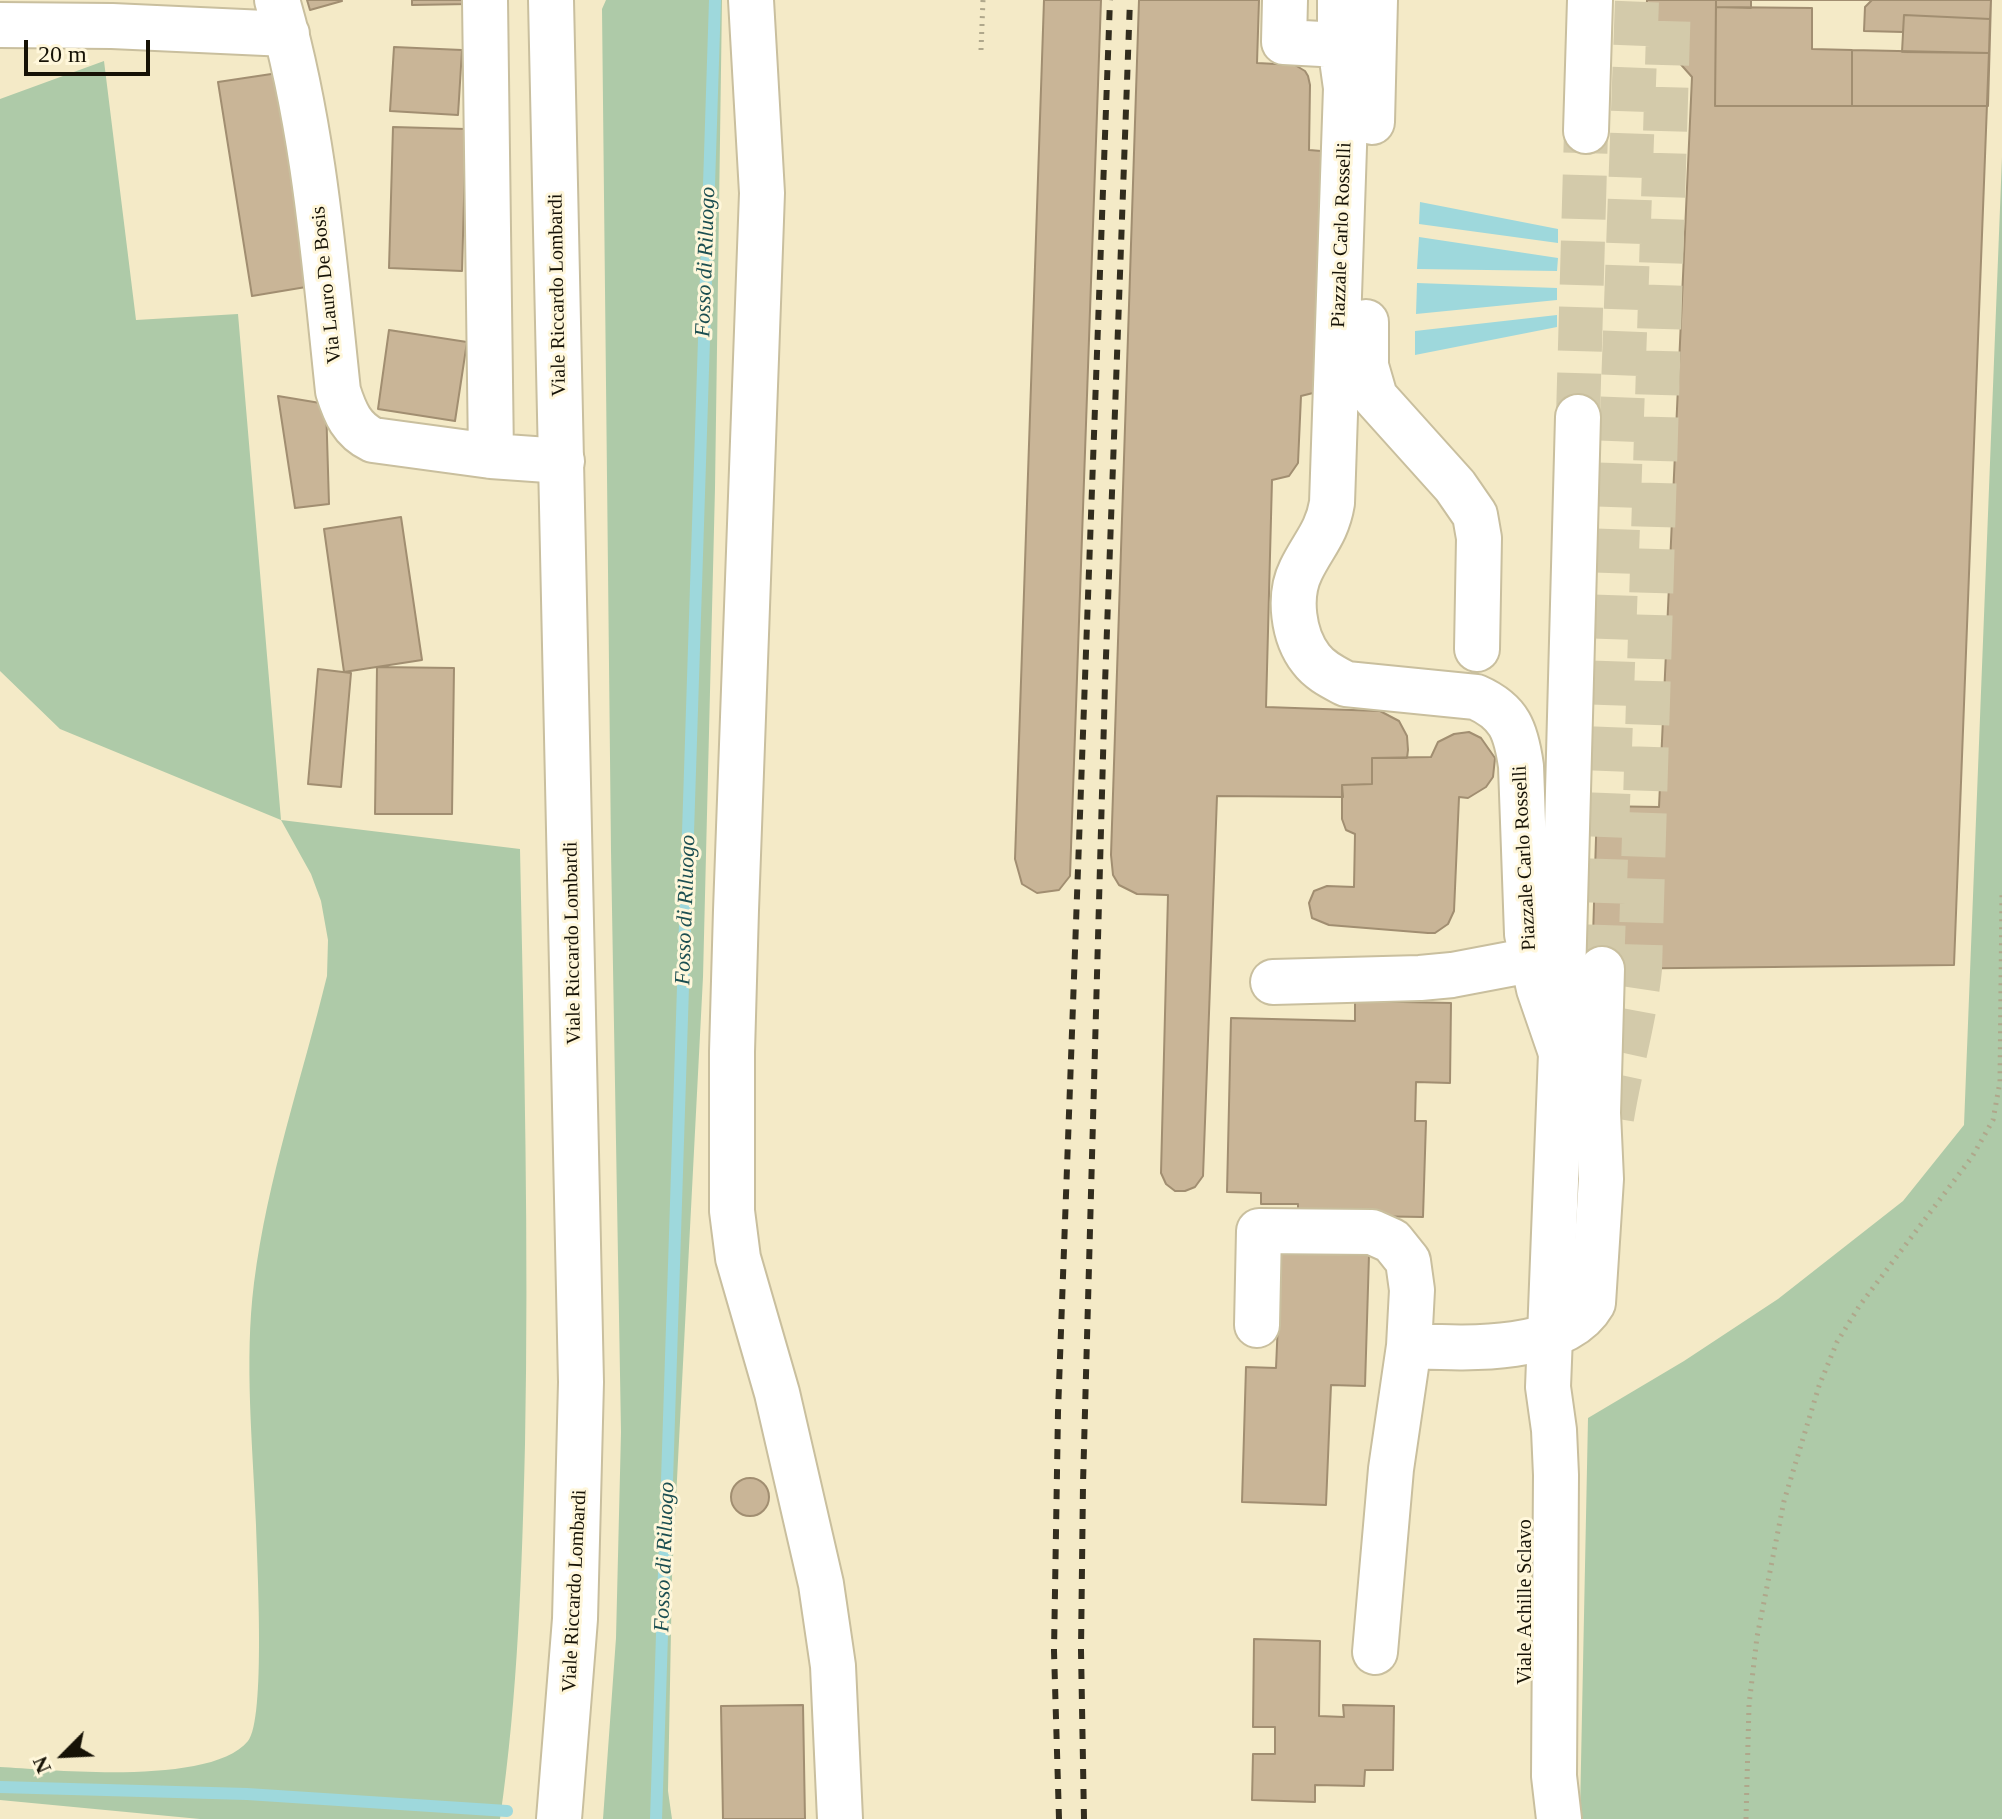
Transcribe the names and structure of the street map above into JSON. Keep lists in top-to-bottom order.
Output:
{
  "streets": {
    "main road": [
      "Piazzale Carlo Rosselli",
      "Via Lauro De Bosis",
      "Viale Riccardo Lombardi",
      "Viale Achille Sclavo"
    ]
  },
  "crossings": [
    ["Piazzale Carlo Rosselli", "Viale Achille Sclavo"],
    ["Via Lauro De Bosis", "Viale Riccardo Lombardi"]
  ],
  "water": ["Fosso di Riluogo"],
  "scale_bar": "20 m",
  "north": "bottom left"
}
